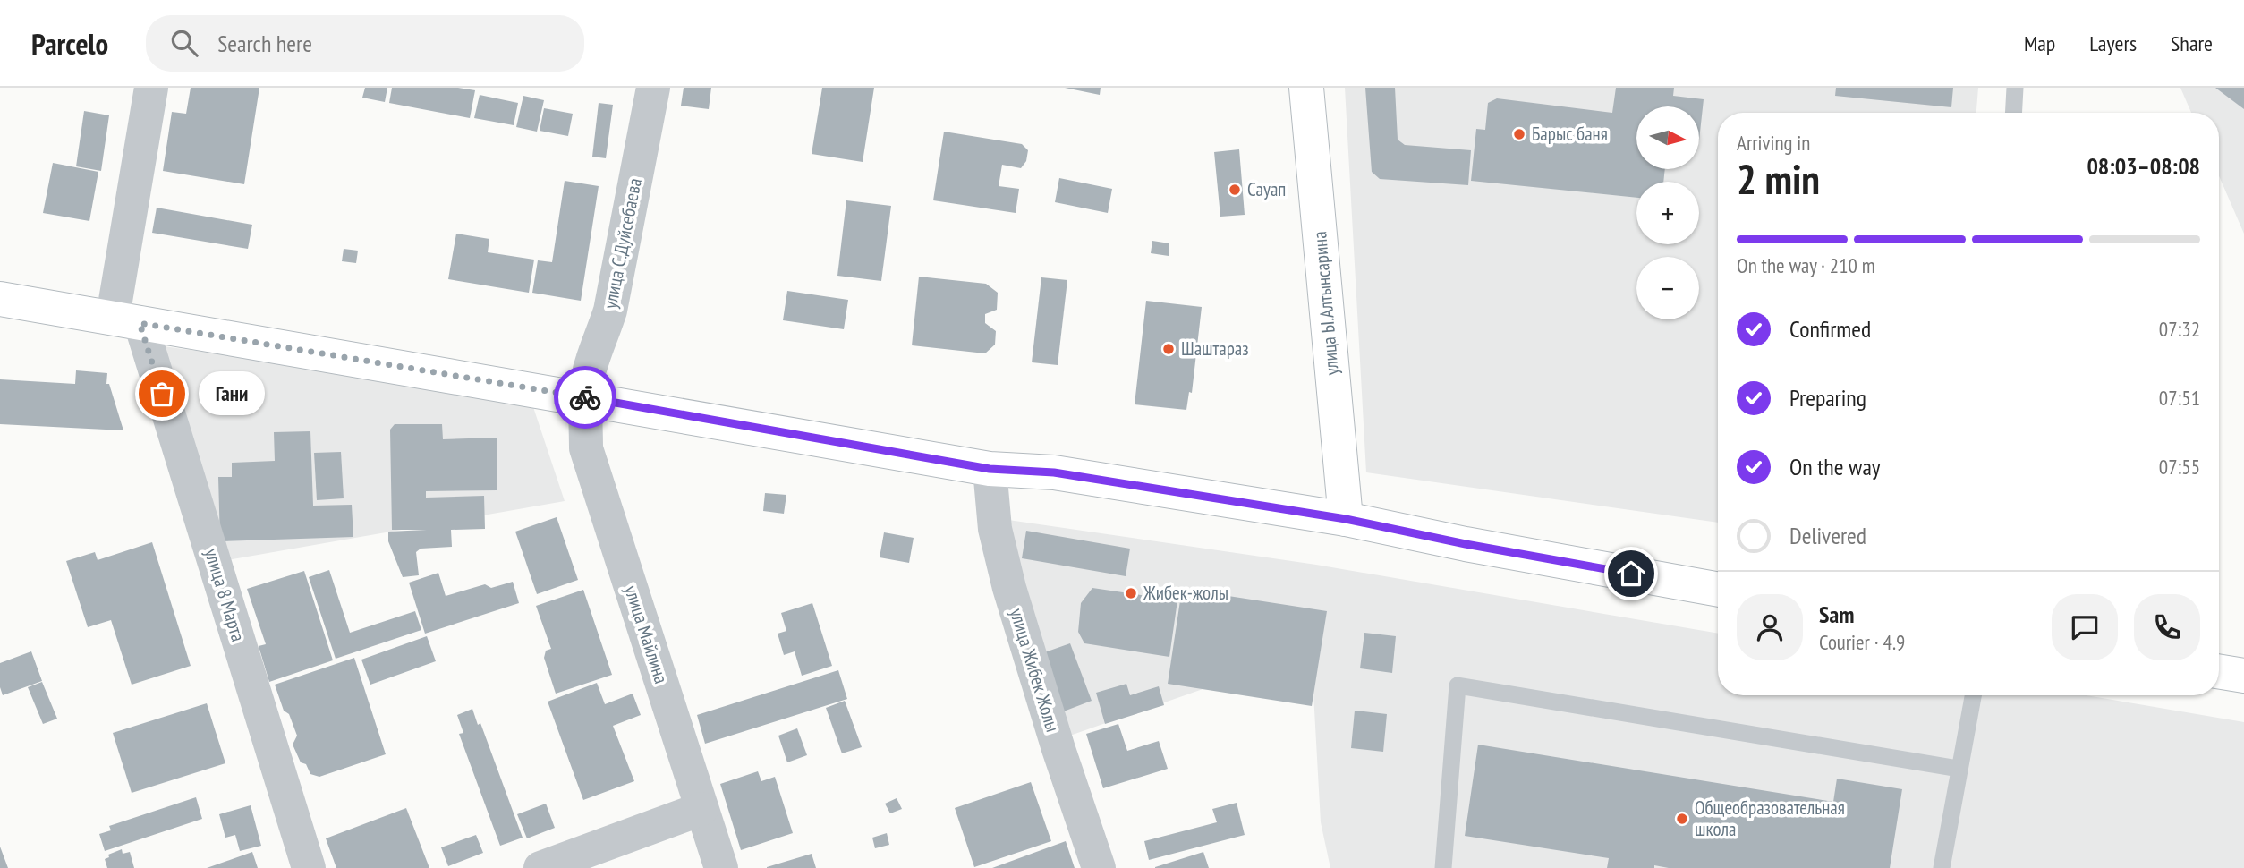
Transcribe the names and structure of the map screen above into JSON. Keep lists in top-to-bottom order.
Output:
{
  "streets": {
    "street": [
      "улица С.Дуйсебаева",
      "улица Ы.Алтынсарина",
      "улица 8 Марта",
      "улица Майлина",
      "улица Жибек Жолы"
    ]
  },
  "crossings": [
    ["улица С.Дуйсебаева", "улица Майлина"]
  ],
  "places": [
    "Барыс баня",
    "Сауап",
    "Шаштараз",
    "Гани",
    "Жибек-жолы",
    "Общеобразовательная школа"
  ],
  "north": "right",
  "page": {
    "header": "Parcelo",
    "search": "Search here",
    "nav": ["Map", "Layers", "Share"],
    "map_buttons": ["+", "−"],
    "heading": ["2 min", "Arriving in", "08:03–08:08"],
    "panel": ["Sam", "Courier · 4.9"],
    "bar": "On the way · 210 m",
    "list": [
      ["Confirmed", "07:32"],
      ["Preparing", "07:51"],
      ["On the way", "07:55"],
      "Delivered"
    ],
    "bubble": "Гани"
  }
}
